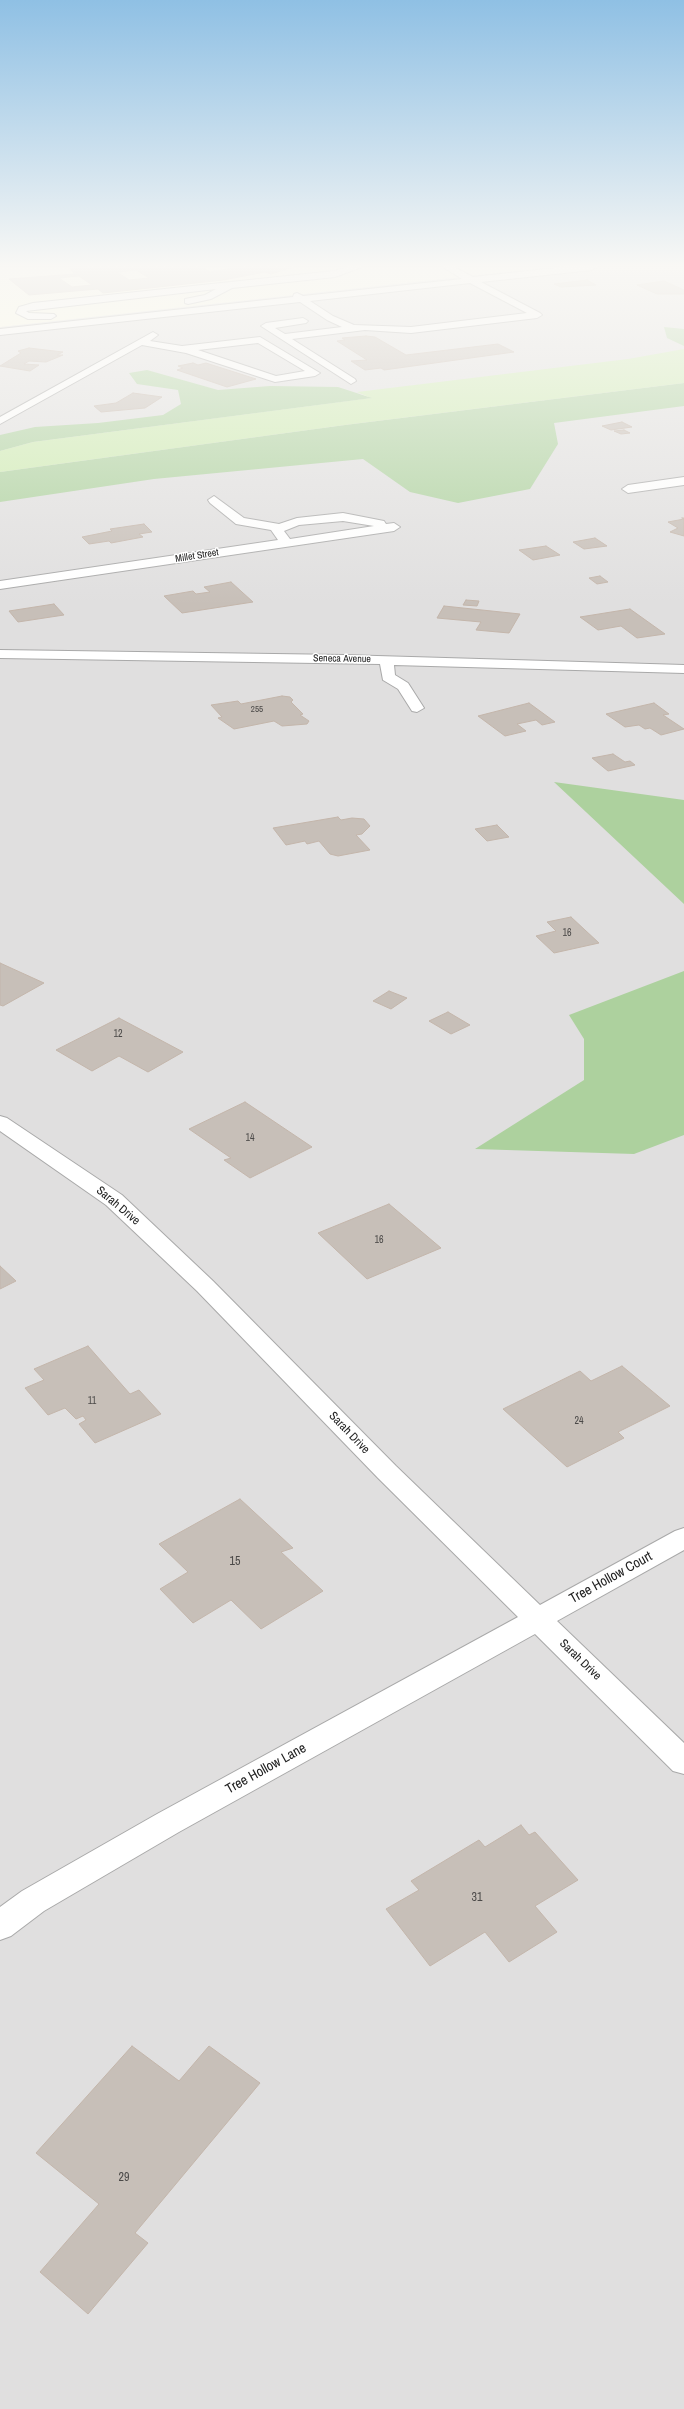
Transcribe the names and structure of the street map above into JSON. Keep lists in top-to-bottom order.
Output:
{
  "streets": {
    "street": [
      "Millet Street",
      "Seneca Avenue",
      "Sarah Drive",
      "Tree Hollow Court",
      "Tree Hollow Lane"
    ]
  },
  "crossings": [
    ["Sarah Drive", "Tree Hollow Court"],
    ["Sarah Drive", "Tree Hollow Lane"],
    ["Tree Hollow Court", "Tree Hollow Lane"]
  ],
  "house_numbers": [
    "255",
    "16",
    "12",
    "14",
    "16",
    "11",
    "24",
    "15",
    "31",
    "29"
  ]
}
